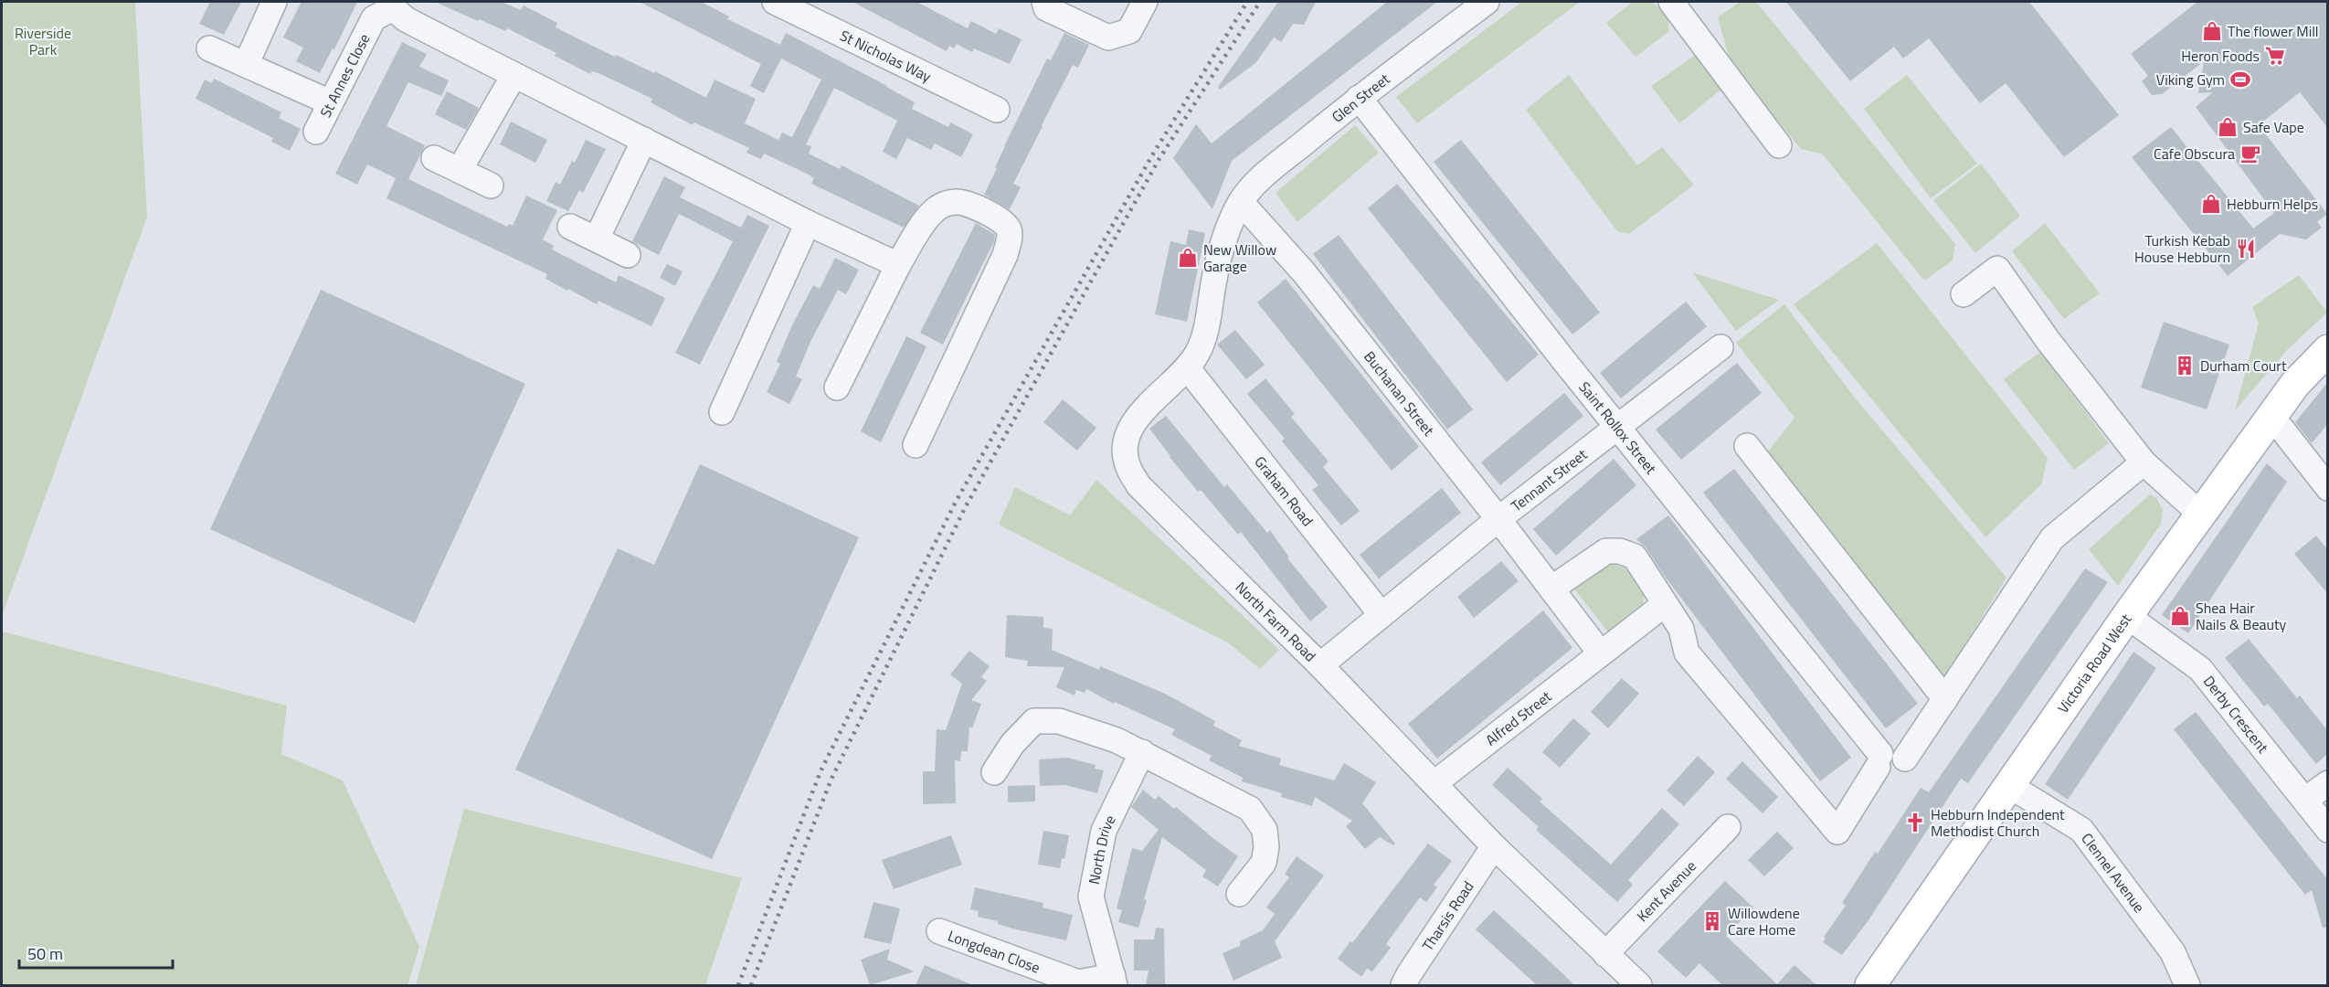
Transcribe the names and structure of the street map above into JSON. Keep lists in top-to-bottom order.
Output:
{
  "streets": {
    "main road": ["Victoria Road West"],
    "street": [
      "St Nicholas Way",
      "St Annes Close",
      "Glen Street",
      "Buchanan Street",
      "Saint Rollox Street",
      "Tennant Street",
      "Graham Road",
      "North Farm Road",
      "Derby Crescent",
      "Alfred Street",
      "North Drive",
      "Clennel Avenue",
      "Kent Avenue",
      "Tharsis Road",
      "Longdean Close"
    ]
  },
  "crossings": [
    ["Glen Street", "Buchanan Street"],
    ["Glen Street", "Saint Rollox Street"],
    ["Glen Street", "North Farm Road"],
    ["Buchanan Street", "Tennant Street"],
    ["Buchanan Street", "North Farm Road"],
    ["Saint Rollox Street", "Tennant Street"],
    ["Saint Rollox Street", "Alfred Street"],
    ["Tennant Street", "Graham Road"],
    ["Tennant Street", "North Farm Road"],
    ["Graham Road", "North Farm Road"],
    ["North Farm Road", "Alfred Street"],
    ["North Farm Road", "Kent Avenue"],
    ["North Farm Road", "Tharsis Road"],
    ["Victoria Road West", "Derby Crescent"],
    ["Victoria Road West", "Clennel Avenue"],
    ["North Drive", "Longdean Close"]
  ],
  "parks": ["Riverside Park"],
  "places": {
    "shop": [
      "The flower Mill",
      "Safe Vape",
      "Hebburn Helps",
      "New Willow Garage",
      "Shea Hair Nails & Beauty"
    ],
    "supermarket": ["Heron Foods"],
    "sports": ["Viking Gym"],
    "cafe": ["Cafe Obscura"],
    "restaurant": ["Turkish Kebab House Hebburn"],
    "building": ["Durham Court", "Willowdene Care Home"],
    "church": ["Hebburn Independent Methodist Church"]
  },
  "scale_bar": "50 m"
}
